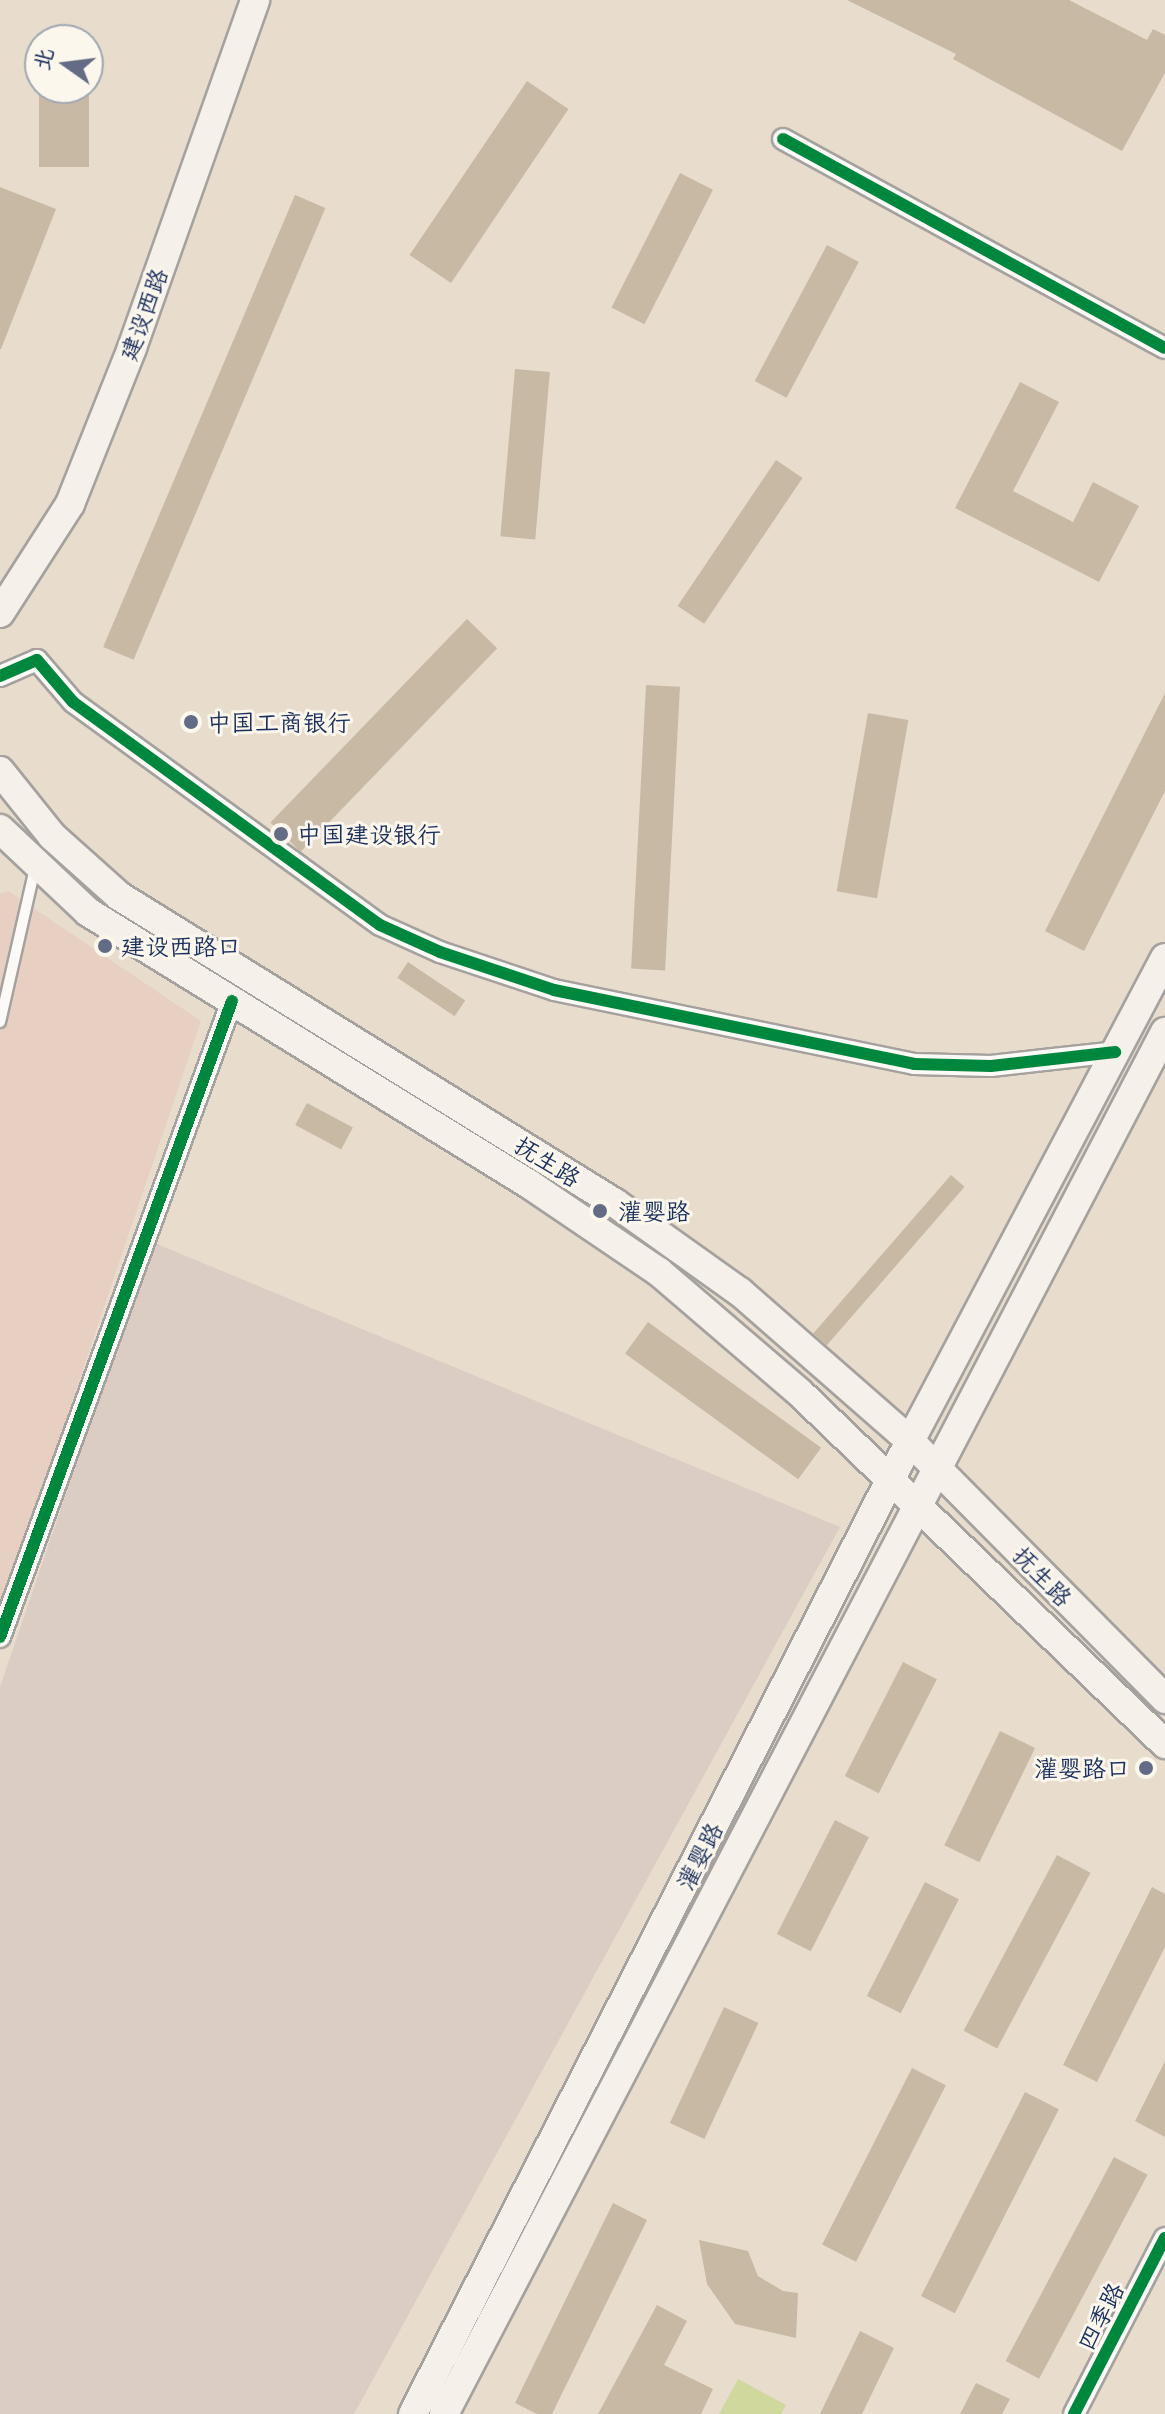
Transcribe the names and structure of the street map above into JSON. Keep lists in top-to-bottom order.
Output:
{
  "streets": {
    "main road": ["建设西路", "抚生路", "灌婴路"],
    "street": ["四季路"]
  },
  "crossings": [
    ["抚生路", "灌婴路"]
  ],
  "places": [
    "中国工商银行",
    "中国建设银行",
    "建设西路口",
    "灌婴路",
    "灌婴路口"
  ],
  "north": "left"
}
